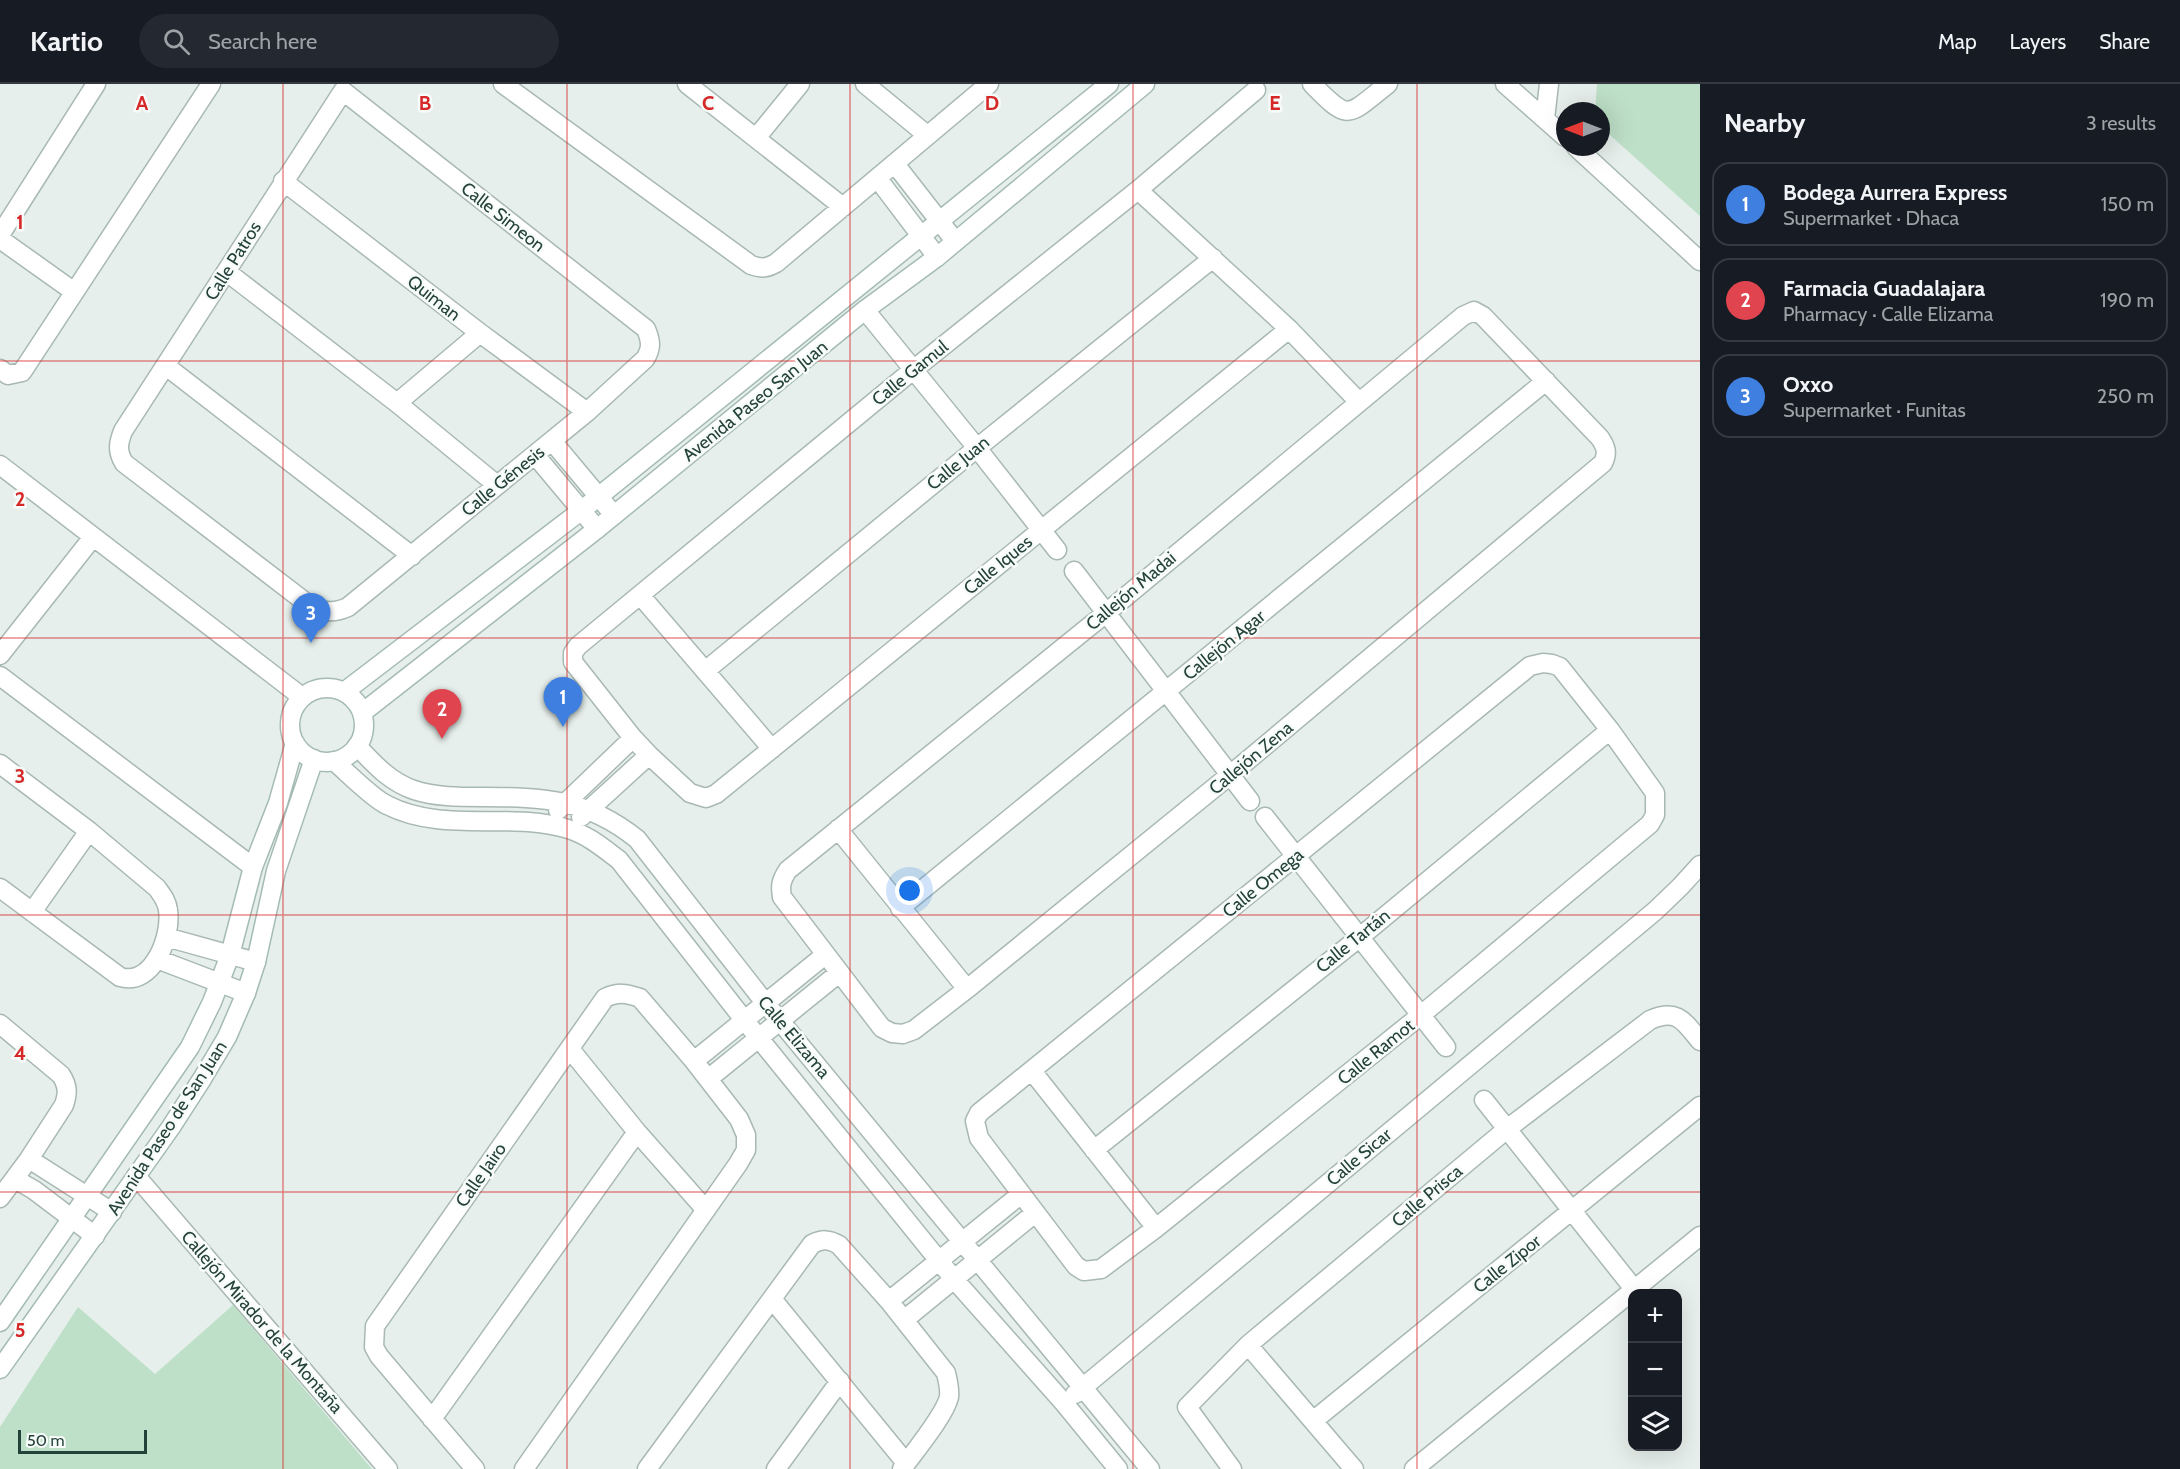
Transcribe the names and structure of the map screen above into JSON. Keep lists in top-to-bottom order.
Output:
{
  "streets": {
    "street": [
      "Calle Simeon",
      "Calle Patros",
      "Quiman",
      "Calle Gamul",
      "Avenida Paseo San Juan",
      "Calle Juan",
      "Calle Génesis",
      "Calle Iques",
      "Callejón Madai",
      "Callejón Agar",
      "Callejón Zena",
      "Calle Omega",
      "Calle Tartán",
      "Calle Elizama",
      "Calle Ramot",
      "Avenida Paseo de San Juan",
      "Calle Sicar",
      "Calle Jairo",
      "Calle Prisca",
      "Calle Zipor",
      "Callejón Mirador de la Montaña"
    ]
  },
  "crossings": [
    ["Calle Simeon", "Calle Patros"],
    ["Calle Simeon", "Calle Génesis"],
    ["Calle Patros", "Quiman"],
    ["Calle Patros", "Calle Génesis"],
    ["Quiman", "Calle Génesis"],
    ["Avenida Paseo San Juan", "Calle Elizama"],
    ["Avenida Paseo San Juan", "Avenida Paseo de San Juan"],
    ["Callejón Madai", "Callejón Agar"],
    ["Callejón Madai", "Callejón Zena"],
    ["Callejón Agar", "Callejón Zena"],
    ["Calle Omega", "Calle Tartán"],
    ["Calle Omega", "Calle Ramot"],
    ["Calle Tartán", "Calle Ramot"],
    ["Calle Elizama", "Avenida Paseo de San Juan"],
    ["Calle Elizama", "Calle Sicar"],
    ["Avenida Paseo de San Juan", "Callejón Mirador de la Montaña"]
  ],
  "scale_bar": "50 m",
  "north": "left",
  "page": {
    "header": "Kartio",
    "search": "Search here",
    "nav": ["Map", "Layers", "Share"],
    "heading": ["Nearby", "3 results"],
    "list": [
      {
        "mark": "1",
        "name": "Bodega Aurrera Express",
        "note": "Supermarket · Dhaca",
        "value": "150 m"
      },
      {
        "mark": "2",
        "name": "Farmacia Guadalajara",
        "note": "Pharmacy · Calle Elizama",
        "value": "190 m"
      },
      {
        "mark": "3",
        "name": "Oxxo",
        "note": "Supermarket · Funitas",
        "value": "250 m"
      }
    ],
    "pins": ["3", "1", "2"],
    "map_buttons": ["+", "−"],
    "scale": "50 m"
  },
  "grid": {
    "columns": [
      "A",
      "B",
      "C",
      "D",
      "E"
    ],
    "rows": [
      "1",
      "2",
      "3",
      "4",
      "5"
    ]
  }
}
